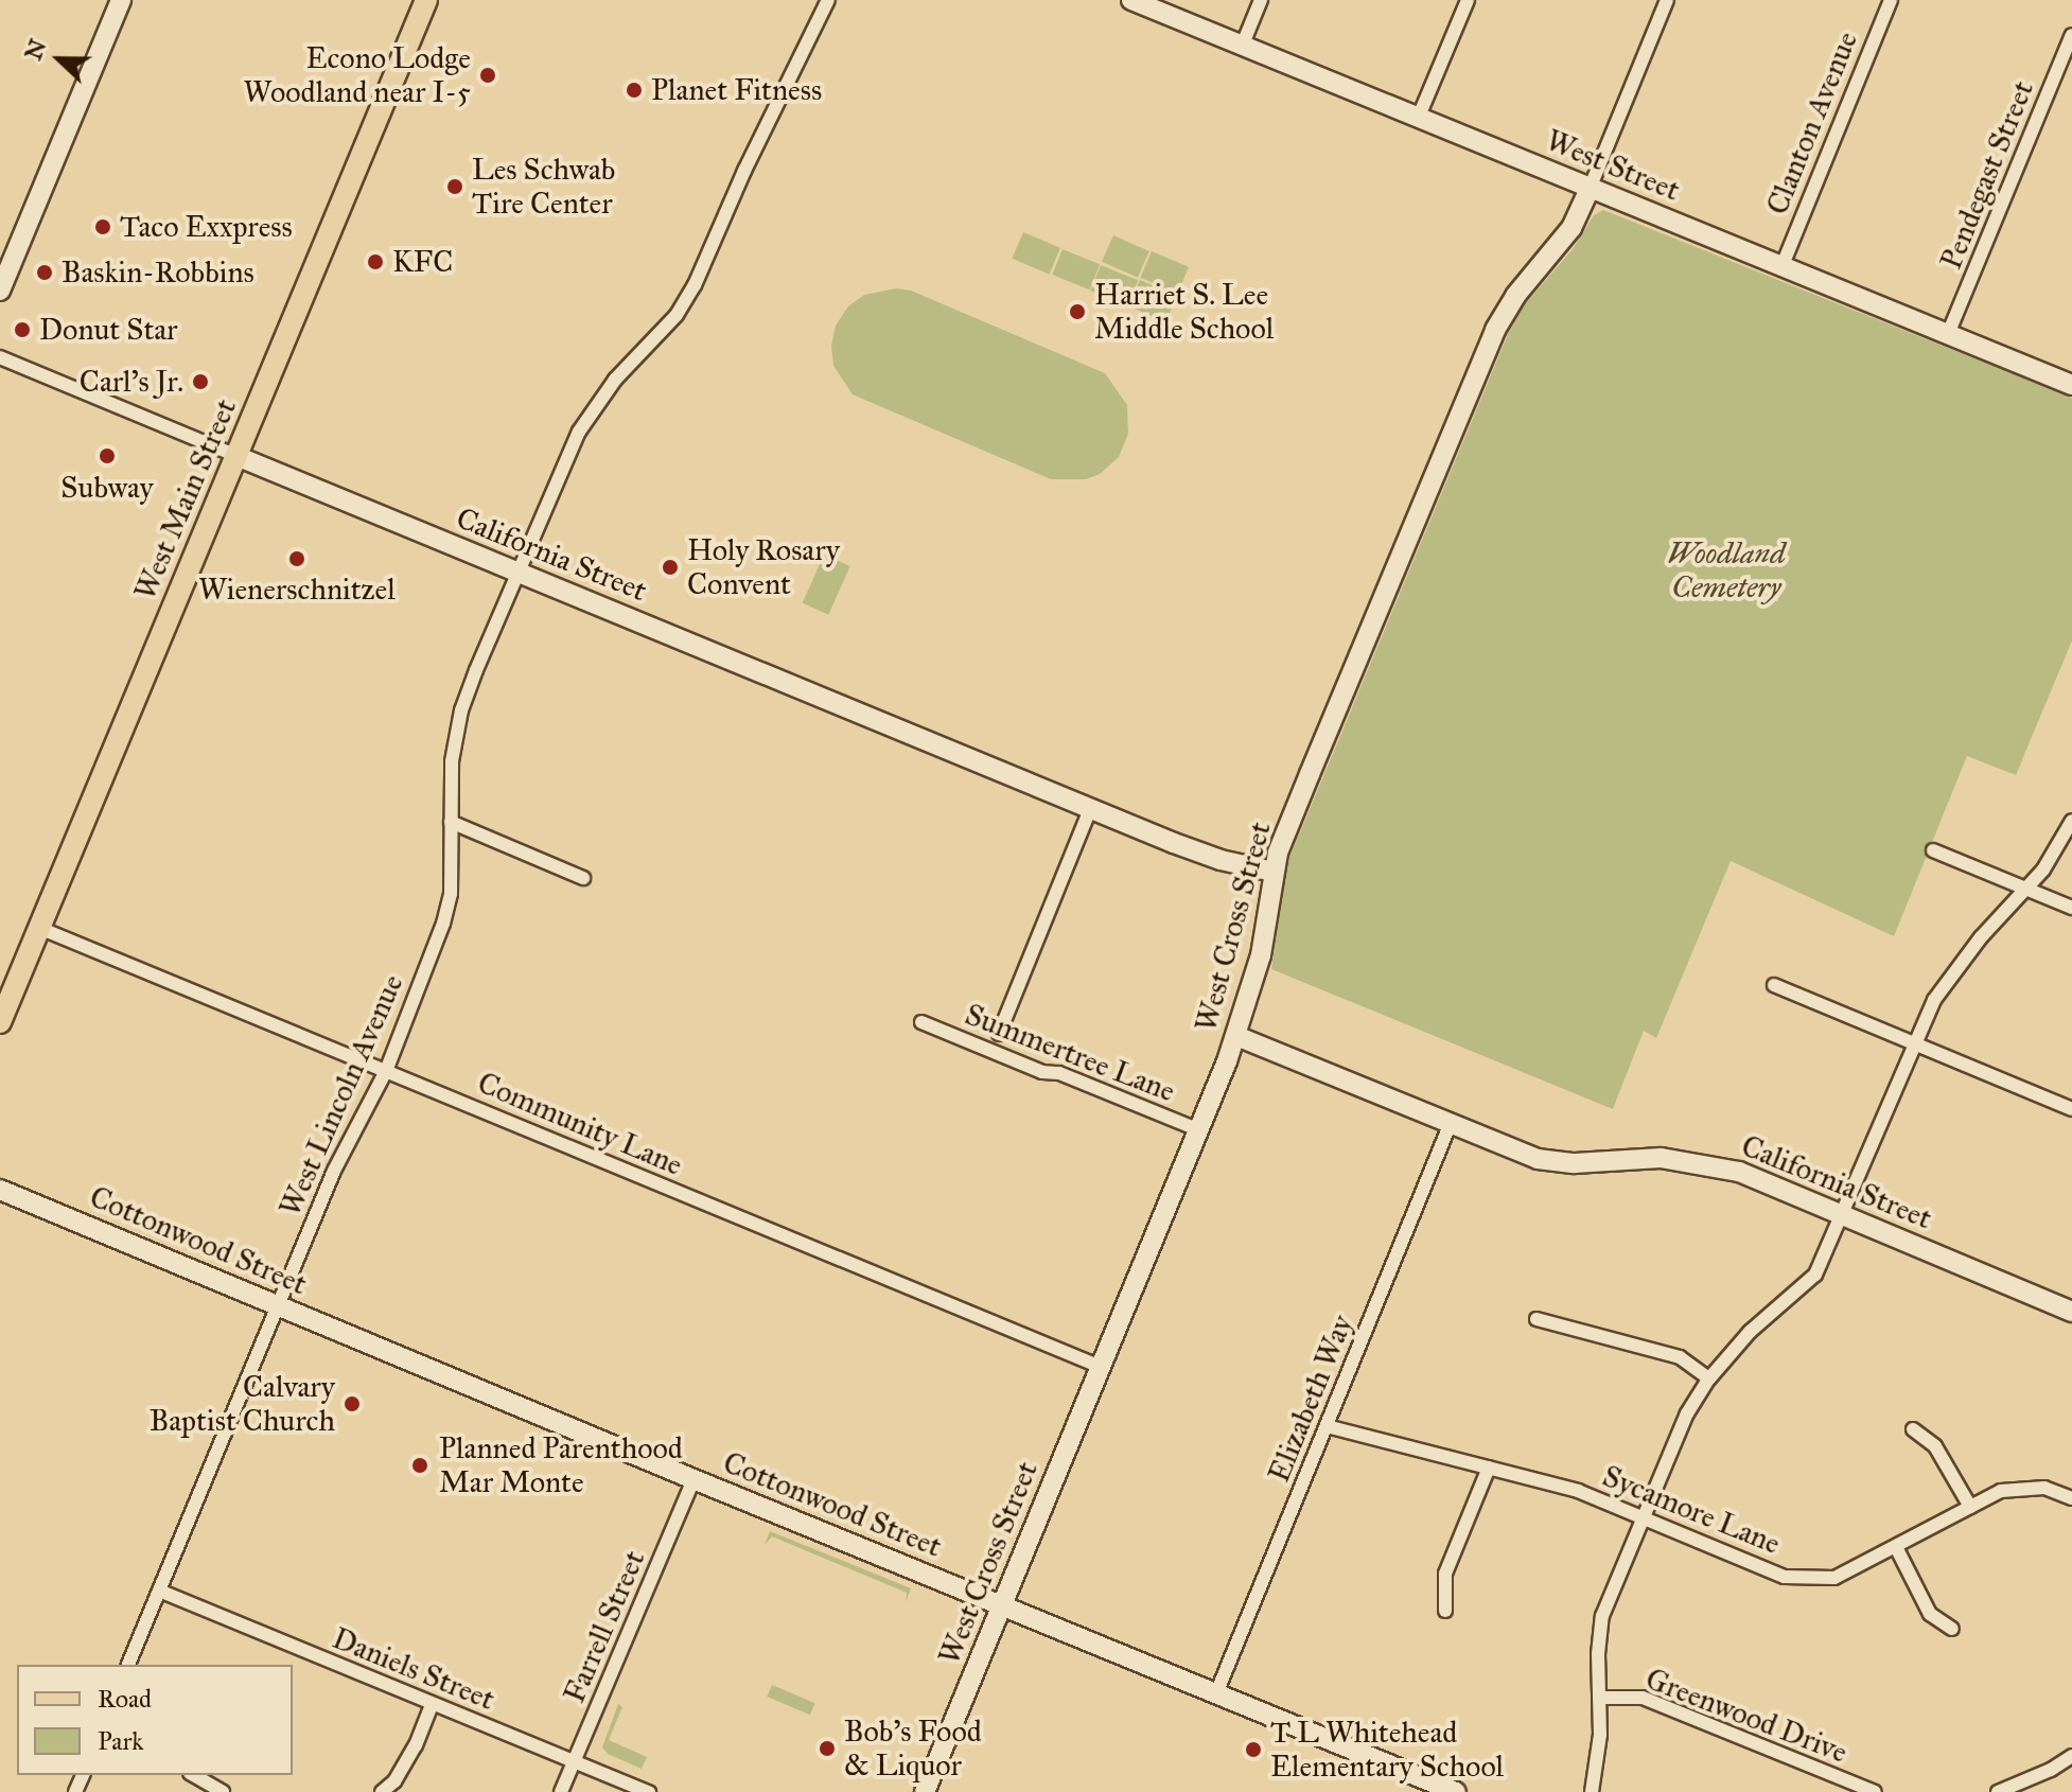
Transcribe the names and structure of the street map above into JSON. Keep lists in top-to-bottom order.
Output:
{
  "streets": {
    "main road": ["West Main Street"],
    "street": [
      "Clanton Avenue",
      "West Street",
      "Pendegast Street",
      "California Street",
      "West Cross Street",
      "Summertree Lane",
      "West Lincoln Avenue",
      "Community Lane",
      "Cottonwood Street",
      "Elizabeth Way",
      "Sycamore Lane",
      "Farrell Street",
      "Daniels Street",
      "Greenwood Drive"
    ]
  },
  "crossings": [
    ["Clanton Avenue", "West Street"],
    ["West Street", "Pendegast Street"],
    ["West Street", "West Cross Street"],
    ["West Main Street", "California Street"],
    ["West Main Street", "Community Lane"],
    ["California Street", "West Cross Street"],
    ["California Street", "West Lincoln Avenue"],
    ["California Street", "Elizabeth Way"],
    ["West Cross Street", "Summertree Lane"],
    ["West Cross Street", "Community Lane"],
    ["West Cross Street", "Cottonwood Street"],
    ["West Lincoln Avenue", "Community Lane"],
    ["West Lincoln Avenue", "Cottonwood Street"],
    ["West Lincoln Avenue", "Daniels Street"],
    ["Cottonwood Street", "Elizabeth Way"],
    ["Cottonwood Street", "Farrell Street"],
    ["Elizabeth Way", "Sycamore Lane"],
    ["Farrell Street", "Daniels Street"]
  ],
  "parks": ["Woodland Cemetery"],
  "places": [
    "Econo Lodge Woodland near I-5",
    "Planet Fitness",
    "Les Schwab Tire Center",
    "Taco Exxpress",
    "KFC",
    "Baskin-Robbins",
    "Harriet S. Lee Middle School",
    "Donut Star",
    "Carl's Jr.",
    "Subway",
    "Wienerschnitzel",
    "Holy Rosary Convent",
    "Calvary Baptist Church",
    "Planned Parenthood Mar Monte",
    "Bob's Food & Liquor",
    "T L Whitehead Elementary School"
  ],
  "legend": ["Road", "Park"],
  "north": "left"
}
